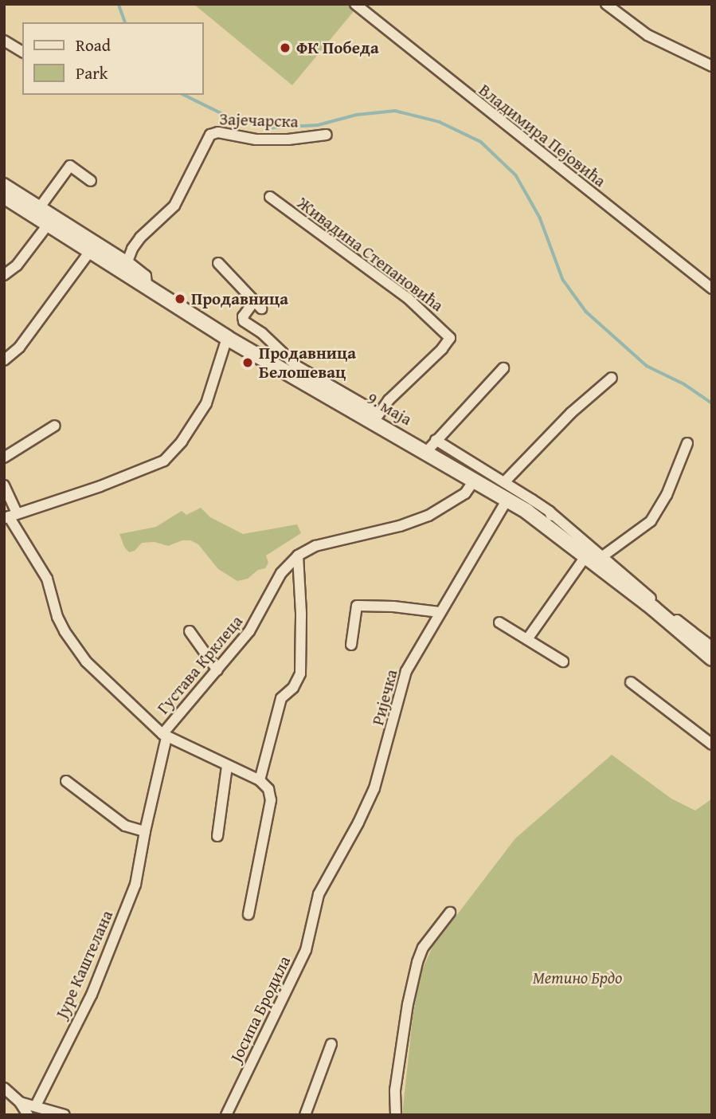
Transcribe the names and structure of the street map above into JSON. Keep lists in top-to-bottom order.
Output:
{
  "streets": {
    "main road": ["9. маја"],
    "street": [
      "Зајечарска",
      "Владимира Пејовића",
      "Живадина Степановића",
      "Густава Крклеца",
      "Ријечка",
      "Јуре Каштелана",
      "Јосипа Бродила"
    ]
  },
  "crossings": [
    ["Живадина Степановића", "9. маја"],
    ["9. маја", "Густава Крклеца"],
    ["9. маја", "Ријечка"],
    ["Густава Крклеца", "Јуре Каштелана"],
    ["Ријечка", "Јосипа Бродила"]
  ],
  "parks": ["Метино Брдо"],
  "places": ["ФК Победа", "Продавница", "Продавница Белошевац"],
  "legend": ["Road", "Park"]
}
